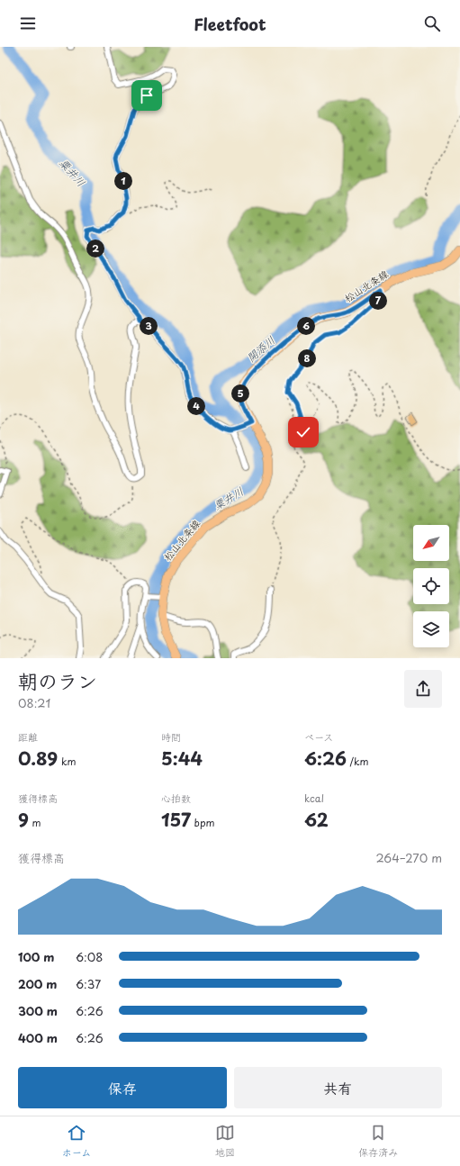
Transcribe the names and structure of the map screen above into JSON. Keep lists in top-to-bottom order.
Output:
{
  "streets": {
    "main road": ["松山北条線"]
  },
  "water": ["粟井川", "開添川"],
  "north": "bottom left",
  "page": {
    "header": "Fleetfoot",
    "pins": [
      "1",
      "2",
      "7",
      "3",
      "6",
      "8",
      "5",
      "4"
    ],
    "heading": ["朝のラン", "08:21"],
    "stats": [
      ["距離", "0.89 km"],
      ["時間", "5:44"],
      ["ペース", "6:26 /km"],
      ["獲得標高", "9 m"],
      ["心拍数", "157 bpm"],
      ["kcal", "62"]
    ],
    "chart": ["獲得標高", "264–270 m"],
    "list": [
      {
        "name": "100 m",
        "note": "6:08"
      },
      {
        "name": "200 m",
        "note": "6:37"
      },
      {
        "name": "300 m",
        "note": "6:26"
      },
      {
        "name": "400 m",
        "note": "6:26"
      }
    ],
    "buttons": ["保存", "共有"],
    "tabs": ["ホーム", "地図", "保存済み"]
  }
}
